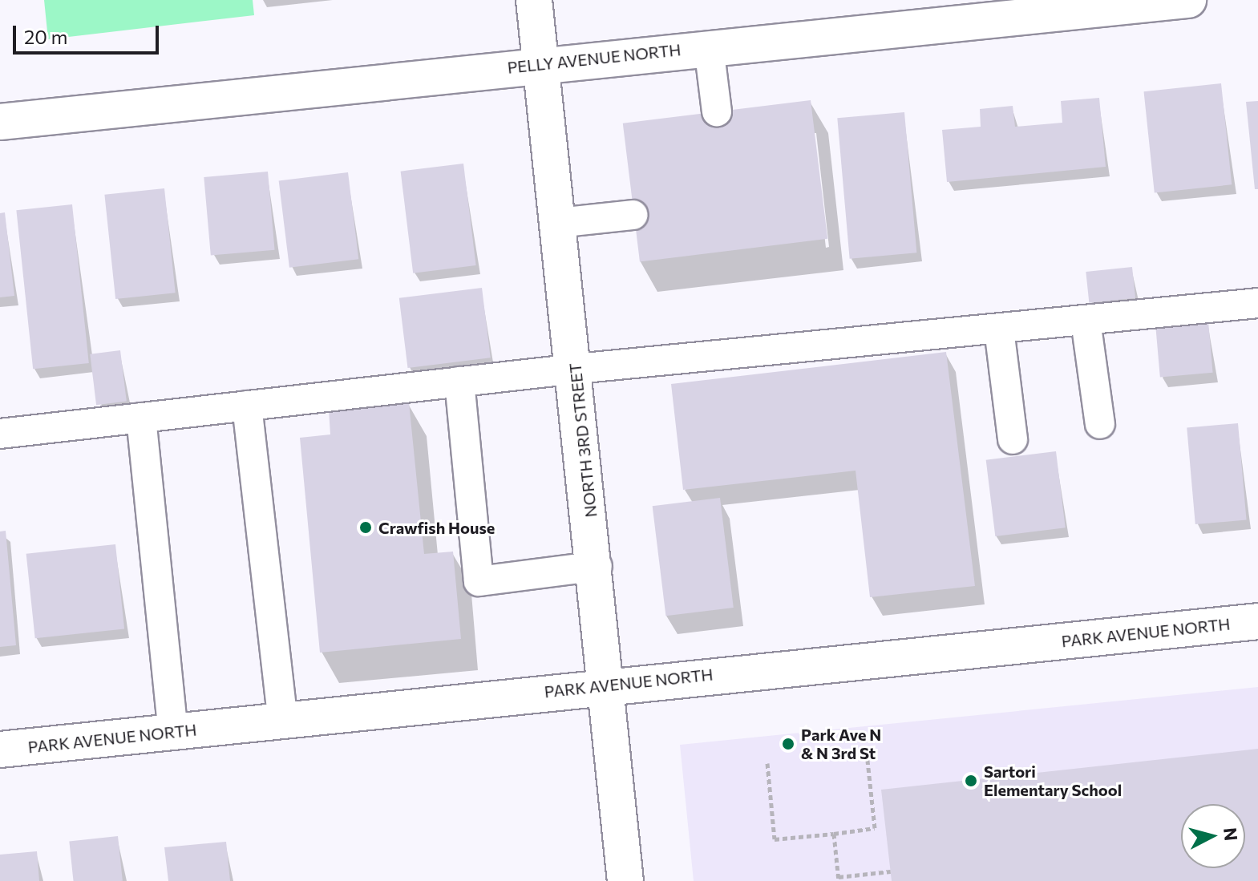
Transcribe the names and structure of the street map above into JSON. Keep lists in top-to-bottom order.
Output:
{
  "streets": {
    "street": ["PELLY AVENUE NORTH", "NORTH 3RD STREET", "PARK AVENUE NORTH"]
  },
  "crossings": [
    ["PELLY AVENUE NORTH", "NORTH 3RD STREET"],
    ["NORTH 3RD STREET", "PARK AVENUE NORTH"]
  ],
  "places": ["Crawfish House", "Park Ave N & N 3rd St", "Sartori Elementary School"],
  "scale_bar": "20 m",
  "north": "right"
}
